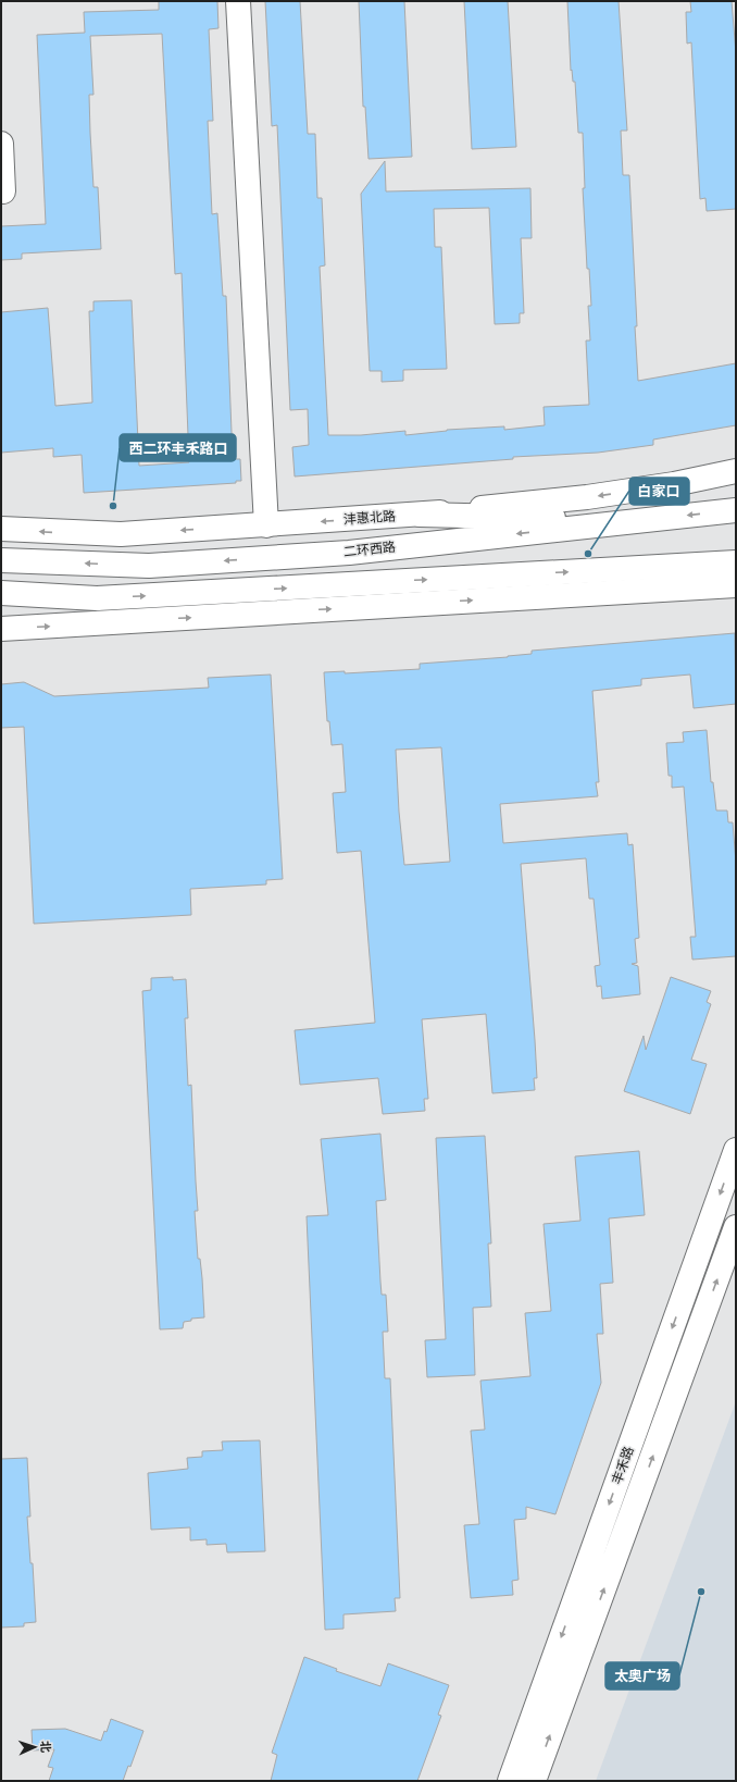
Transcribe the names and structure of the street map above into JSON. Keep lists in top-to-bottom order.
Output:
{
  "streets": {
    "main road": ["沣惠北路", "二环西路", "丰禾路"]
  },
  "places": ["西二环丰禾路口", "白家口", "太奥广场"],
  "north": "right"
}
